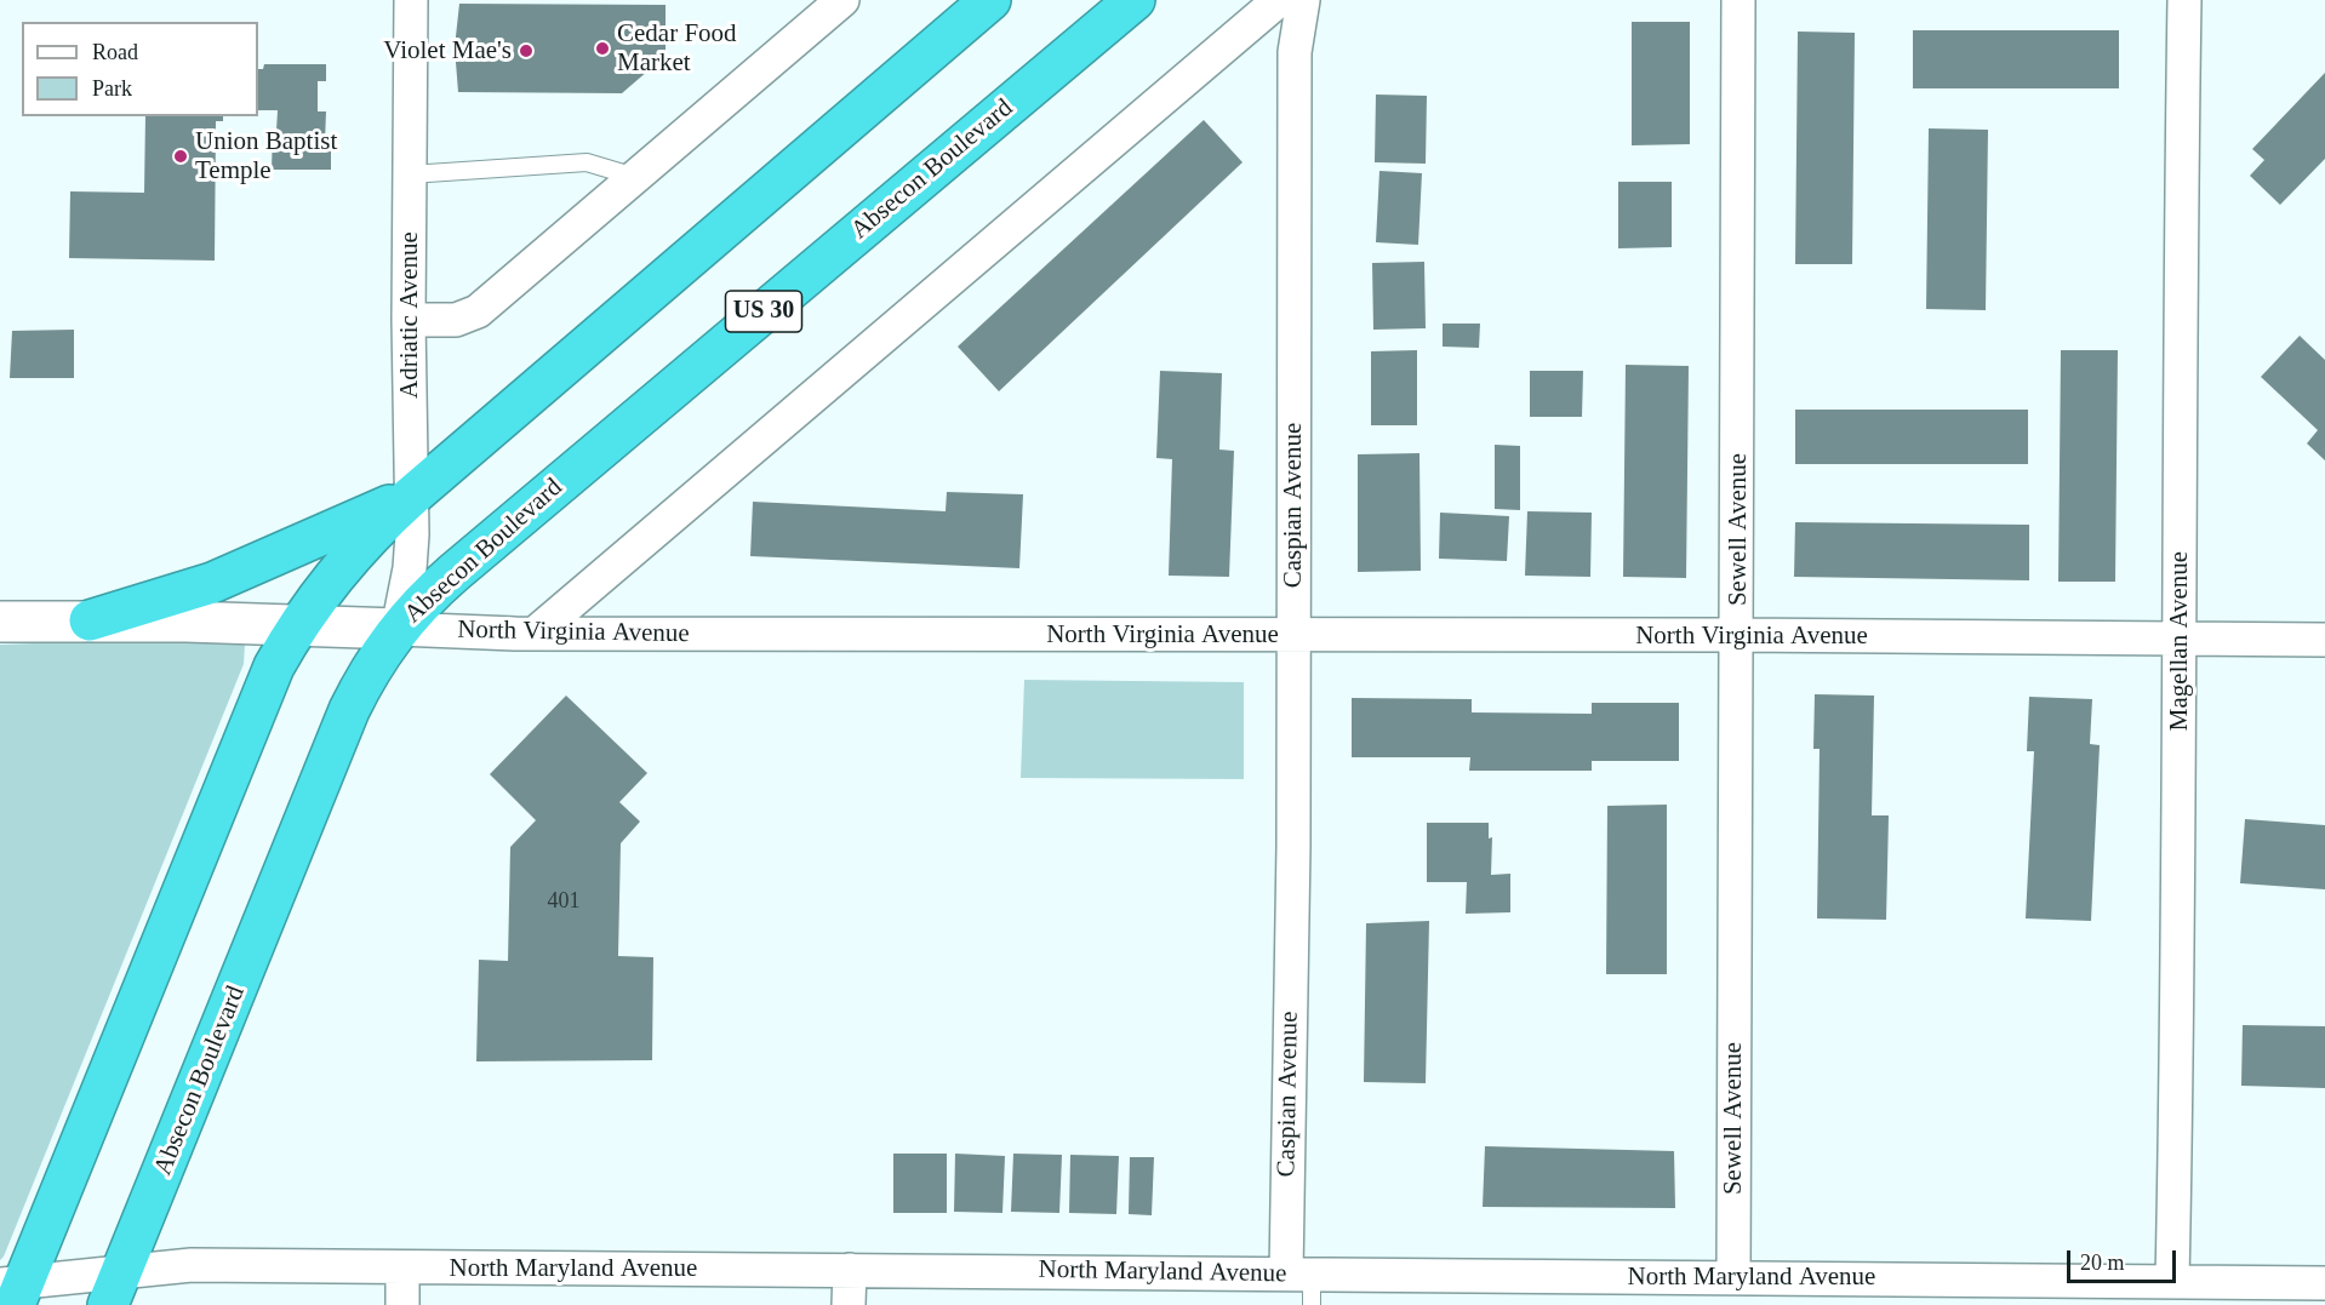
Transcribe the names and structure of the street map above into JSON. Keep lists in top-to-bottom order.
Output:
{
  "streets": {
    "highway": ["Absecon Boulevard", "US 30"],
    "street": [
      "Adriatic Avenue",
      "Caspian Avenue",
      "Sewell Avenue",
      "North Virginia Avenue",
      "Magellan Avenue",
      "North Maryland Avenue"
    ]
  },
  "crossings": [
    ["Absecon Boulevard", "Adriatic Avenue"],
    ["Absecon Boulevard", "North Virginia Avenue"],
    ["Absecon Boulevard", "North Maryland Avenue"],
    ["Adriatic Avenue", "North Virginia Avenue"],
    ["Caspian Avenue", "North Virginia Avenue"],
    ["Caspian Avenue", "North Maryland Avenue"],
    ["Sewell Avenue", "North Virginia Avenue"],
    ["Sewell Avenue", "North Maryland Avenue"],
    ["North Virginia Avenue", "Magellan Avenue"],
    ["Magellan Avenue", "North Maryland Avenue"]
  ],
  "places": ["Cedar Food Market", "Violet Mae's", "Union Baptist Temple"],
  "house_numbers": ["401"],
  "legend": ["Road", "Park"],
  "scale_bar": "20 m"
}
